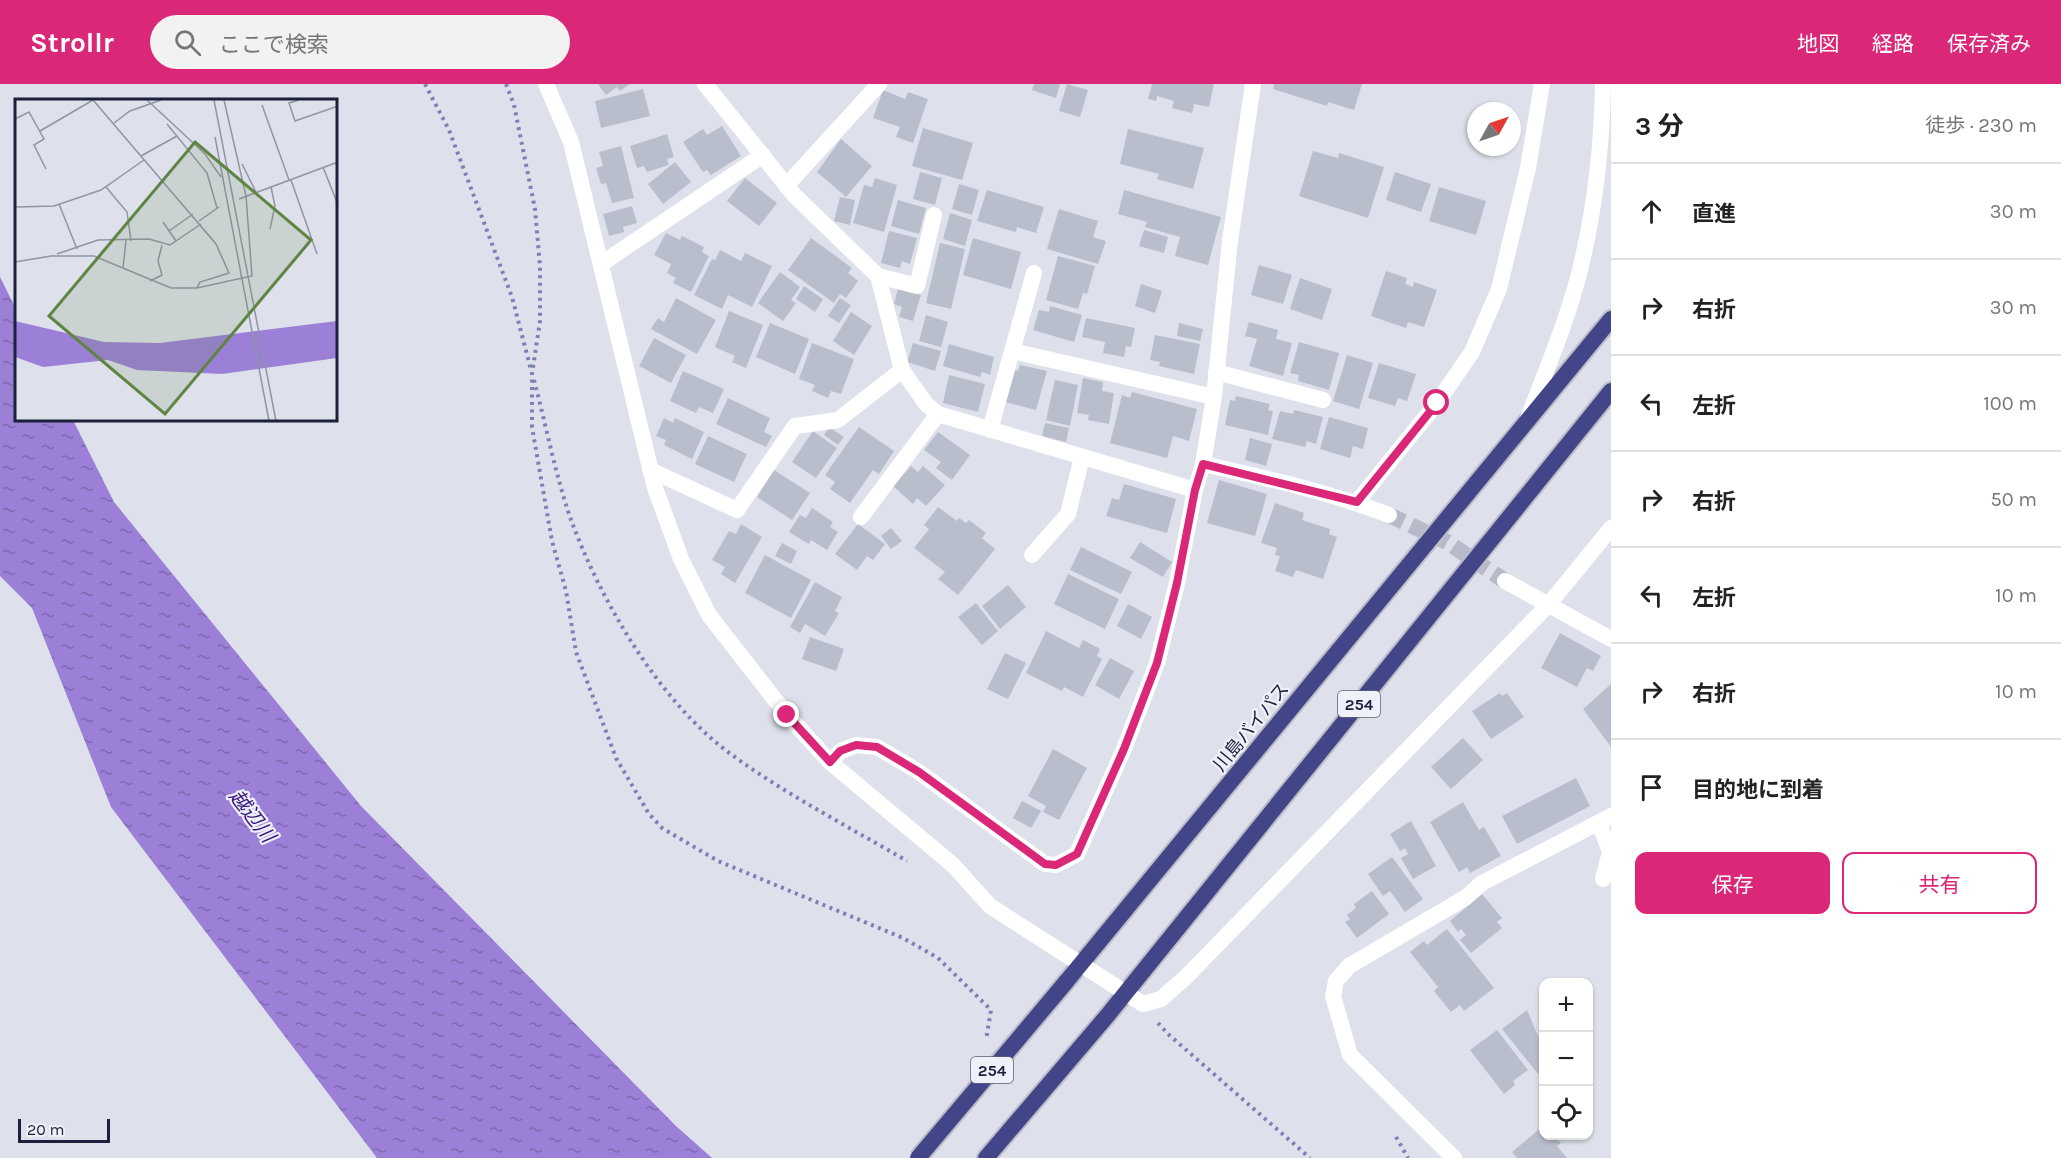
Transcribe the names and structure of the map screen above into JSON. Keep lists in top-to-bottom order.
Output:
{
  "streets": {
    "highway": ["254", "川島バイパス"]
  },
  "water": ["越辺川"],
  "scale_bar": "20 m",
  "north": "top right",
  "page": {
    "header": "Strollr",
    "search": "ここで検索",
    "nav": ["地図", "経路", "保存済み"],
    "heading": ["3 分", "徒歩 · 230 m"],
    "list": [
      ["直進", "30 m"],
      ["右折", "30 m"],
      ["左折", "100 m"],
      ["右折", "50 m"],
      ["左折", "10 m"],
      ["右折", "10 m"],
      "目的地に到着"
    ],
    "buttons": ["保存", "共有"],
    "map_buttons": ["+", "−"],
    "scale": "20 m"
  }
}
